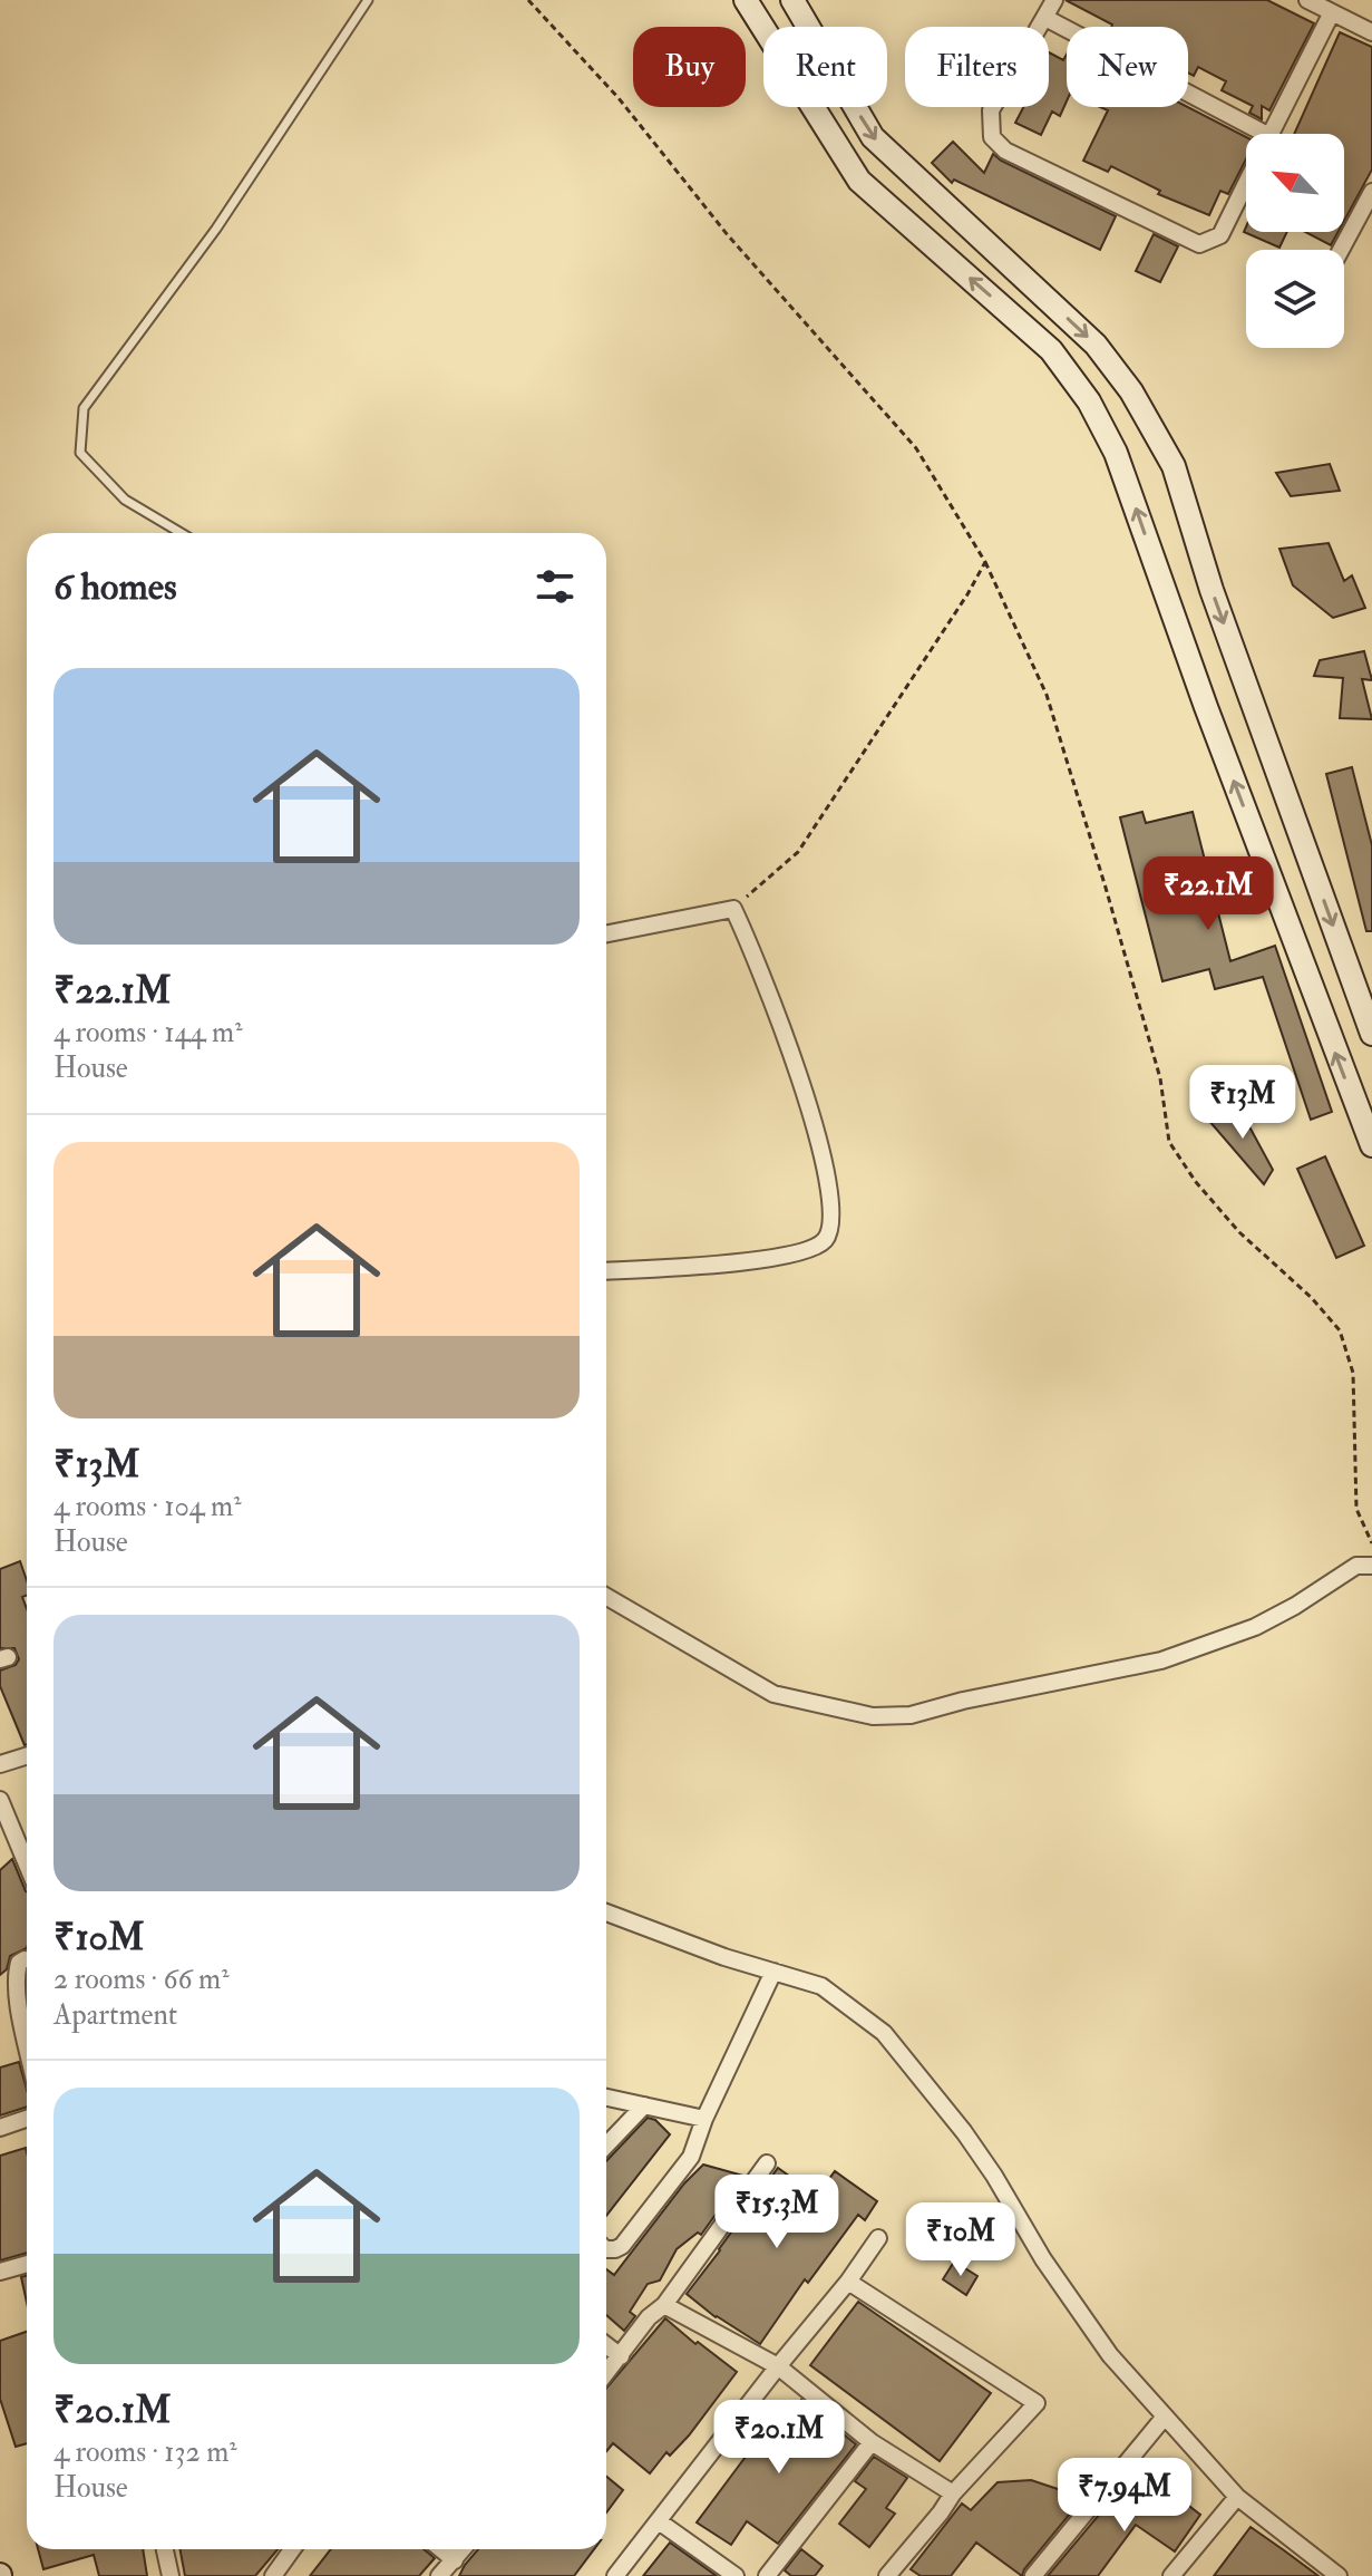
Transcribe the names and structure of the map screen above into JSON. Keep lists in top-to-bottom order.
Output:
{
  "north": "top left",
  "page": {
    "chip": [
      "Buy",
      "Rent",
      "Filters",
      "New"
    ],
    "heading": "6 homes",
    "list": [
      {
        "name": "₹22.1M",
        "note": "4 rooms · 144 m² · House"
      },
      {
        "name": "₹13M",
        "note": "4 rooms · 104 m² · House"
      },
      {
        "name": "₹10M",
        "note": "2 rooms · 66 m² · Apartment"
      },
      {
        "name": "₹20.1M",
        "note": "4 rooms · 132 m² · House"
      }
    ],
    "price": [
      "₹22.1M",
      "₹13M",
      "₹15.3M",
      "₹10M",
      "₹20.1M",
      "₹7.94M"
    ]
  }
}
